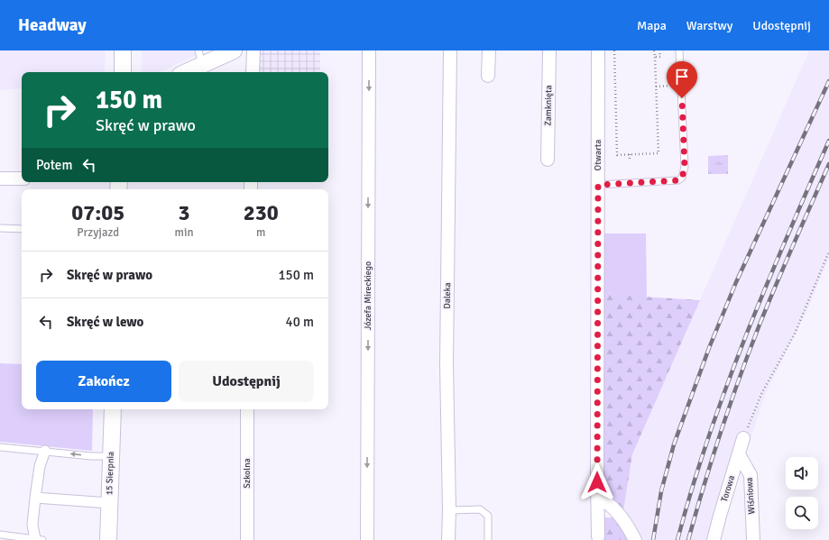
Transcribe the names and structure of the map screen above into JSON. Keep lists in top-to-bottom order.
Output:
{
  "streets": {
    "street": [
      "Zamknięta",
      "Otwarta",
      "Józefa Mireckiego",
      "Daleka",
      "15 Sierpnia",
      "Szkolna",
      "Torowa",
      "Wiśniowa"
    ]
  },
  "crossings": [
    ["Torowa", "Wiśniowa"]
  ],
  "one_way": ["Józefa Mireckiego"],
  "page": {
    "header": "Headway",
    "nav": ["Mapa", "Warstwy", "Udostępnij"],
    "turn": ["150 m", "Skręć w prawo"],
    "then": "Potem",
    "eta": [
      "07:05",
      "Przyjazd",
      "3",
      "min",
      "230",
      "m"
    ],
    "list": [
      {
        "name": "Skręć w prawo",
        "value": "150 m"
      },
      {
        "name": "Skręć w lewo",
        "value": "40 m"
      }
    ],
    "buttons": ["Zakończ", "Udostępnij"]
  }
}
